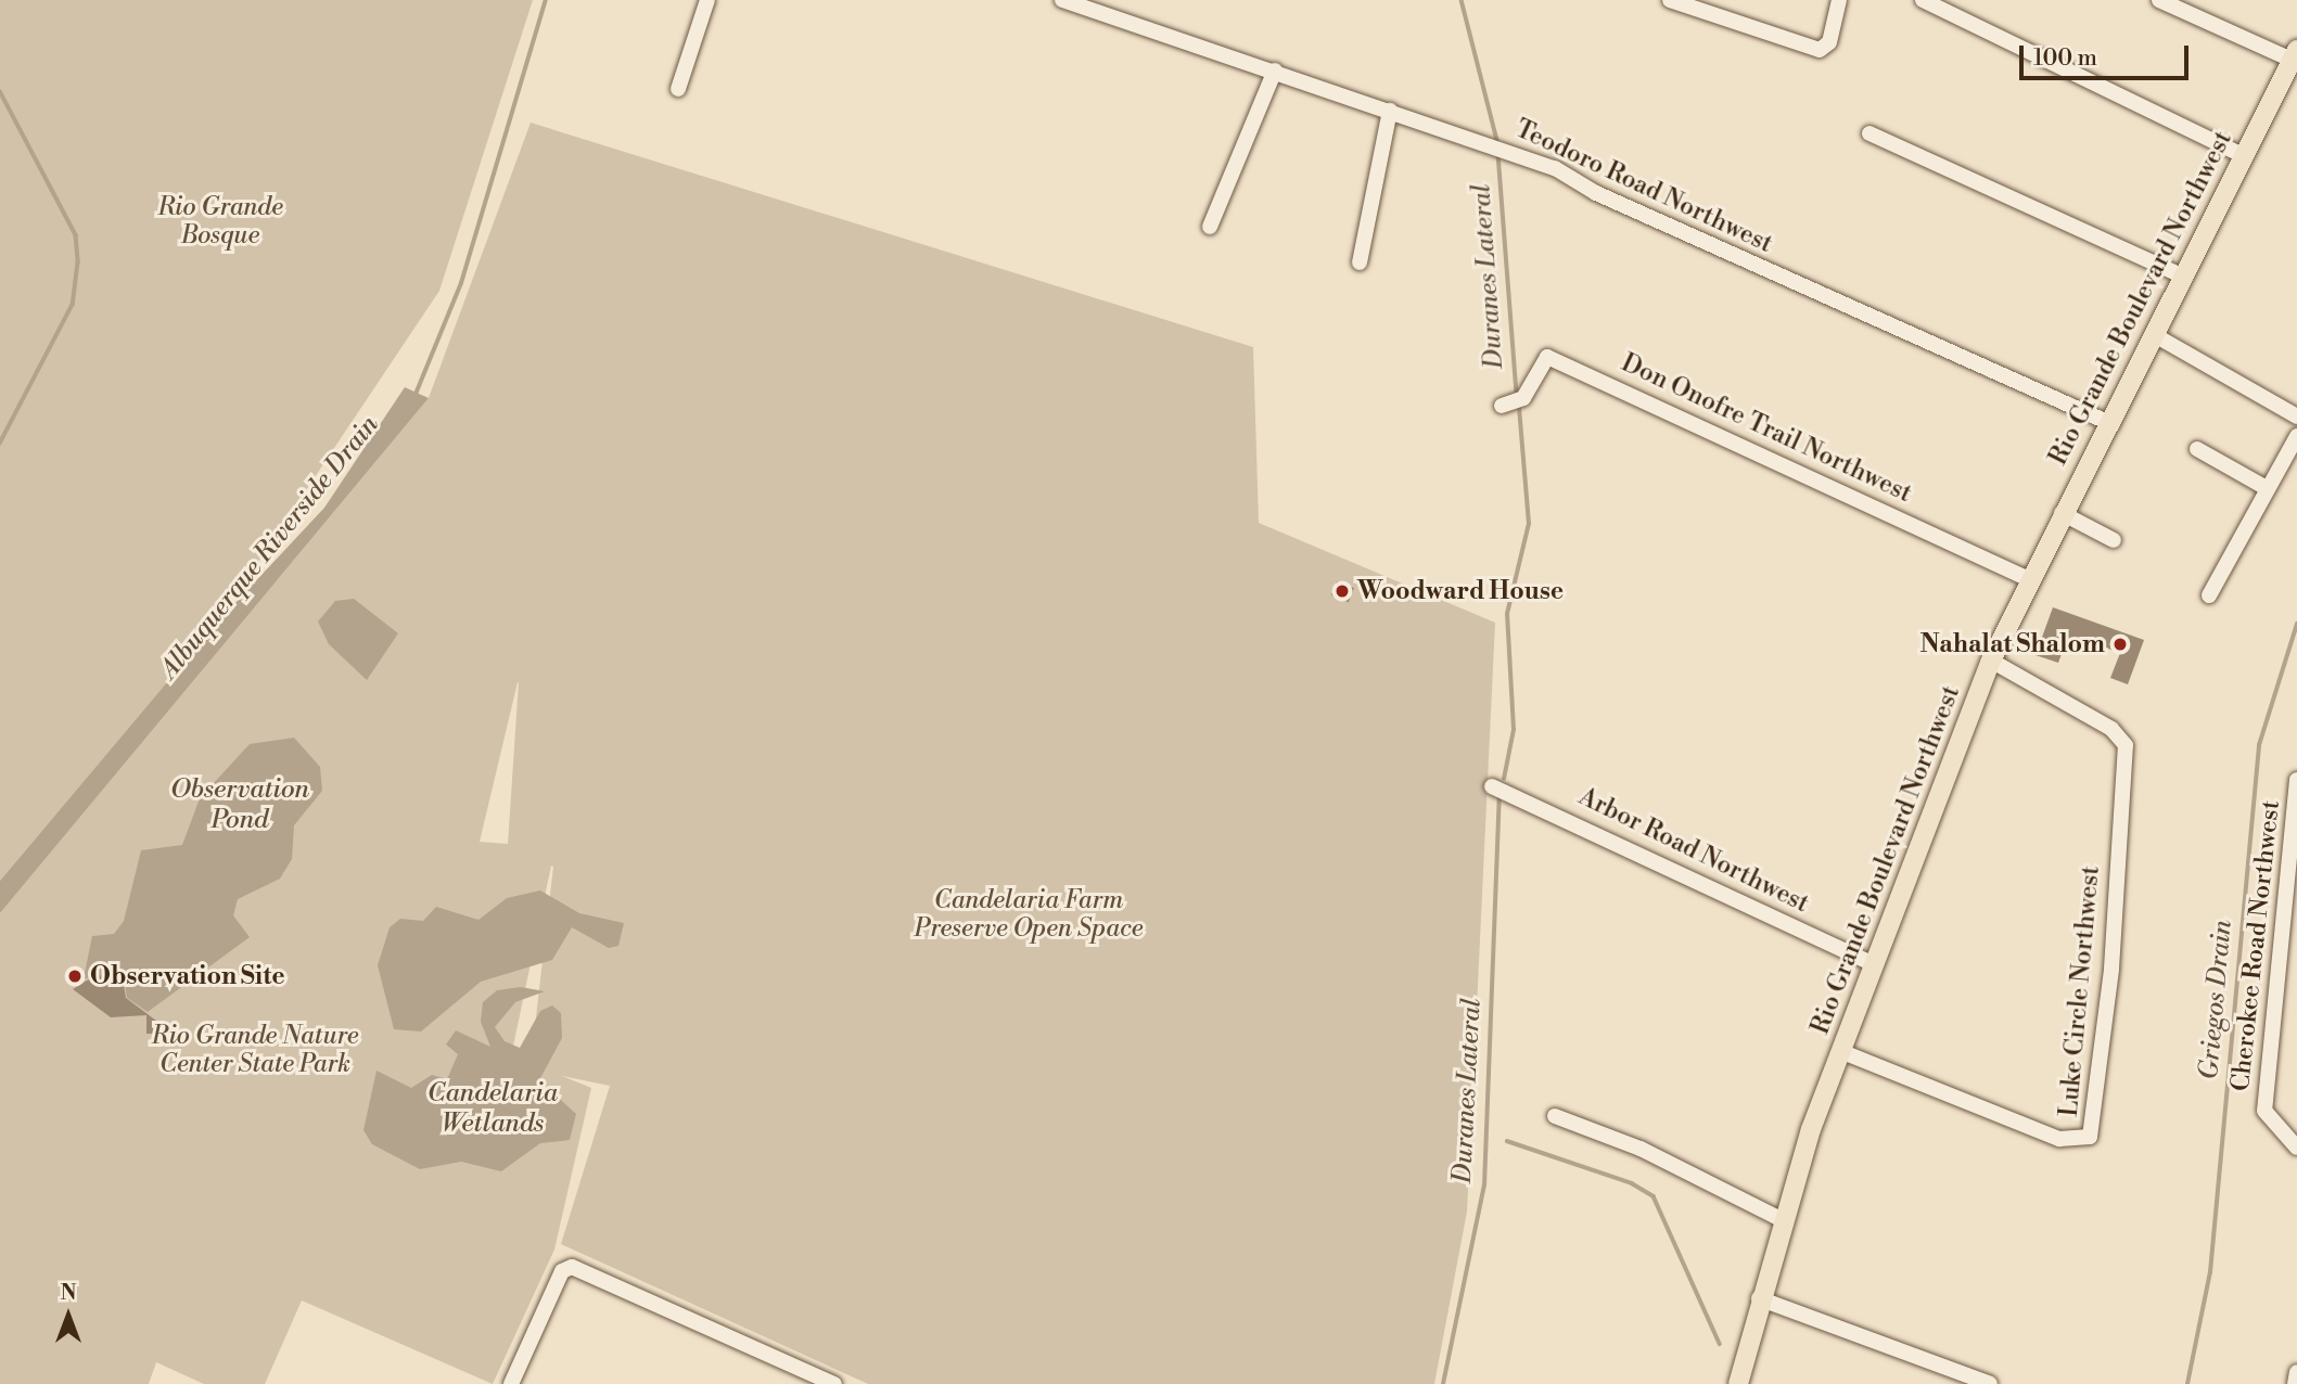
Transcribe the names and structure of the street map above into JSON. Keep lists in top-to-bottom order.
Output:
{
  "streets": {
    "main road": ["Rio Grande Boulevard Northwest"],
    "street": [
      "Teodoro Road Northwest",
      "Don Onofre Trail Northwest",
      "Arbor Road Northwest",
      "Cherokee Road Northwest",
      "Luke Circle Northwest"
    ]
  },
  "crossings": [
    ["Teodoro Road Northwest", "Rio Grande Boulevard Northwest"],
    ["Rio Grande Boulevard Northwest", "Don Onofre Trail Northwest"],
    ["Rio Grande Boulevard Northwest", "Arbor Road Northwest"],
    ["Rio Grande Boulevard Northwest", "Luke Circle Northwest"]
  ],
  "water": [
    "Duranes Lateral",
    "Albuquerque Riverside Drain",
    "Observation Pond",
    "Griegos Drain",
    "Candelaria Wetlands"
  ],
  "parks": ["Rio Grande Bosque", "Candelaria Farm Preserve Open Space", "Rio Grande Nature Center State Park"],
  "places": ["Woodward House", "Nahalat Shalom", "Observation Site"],
  "scale_bar": "100 m",
  "north": "top"
}
